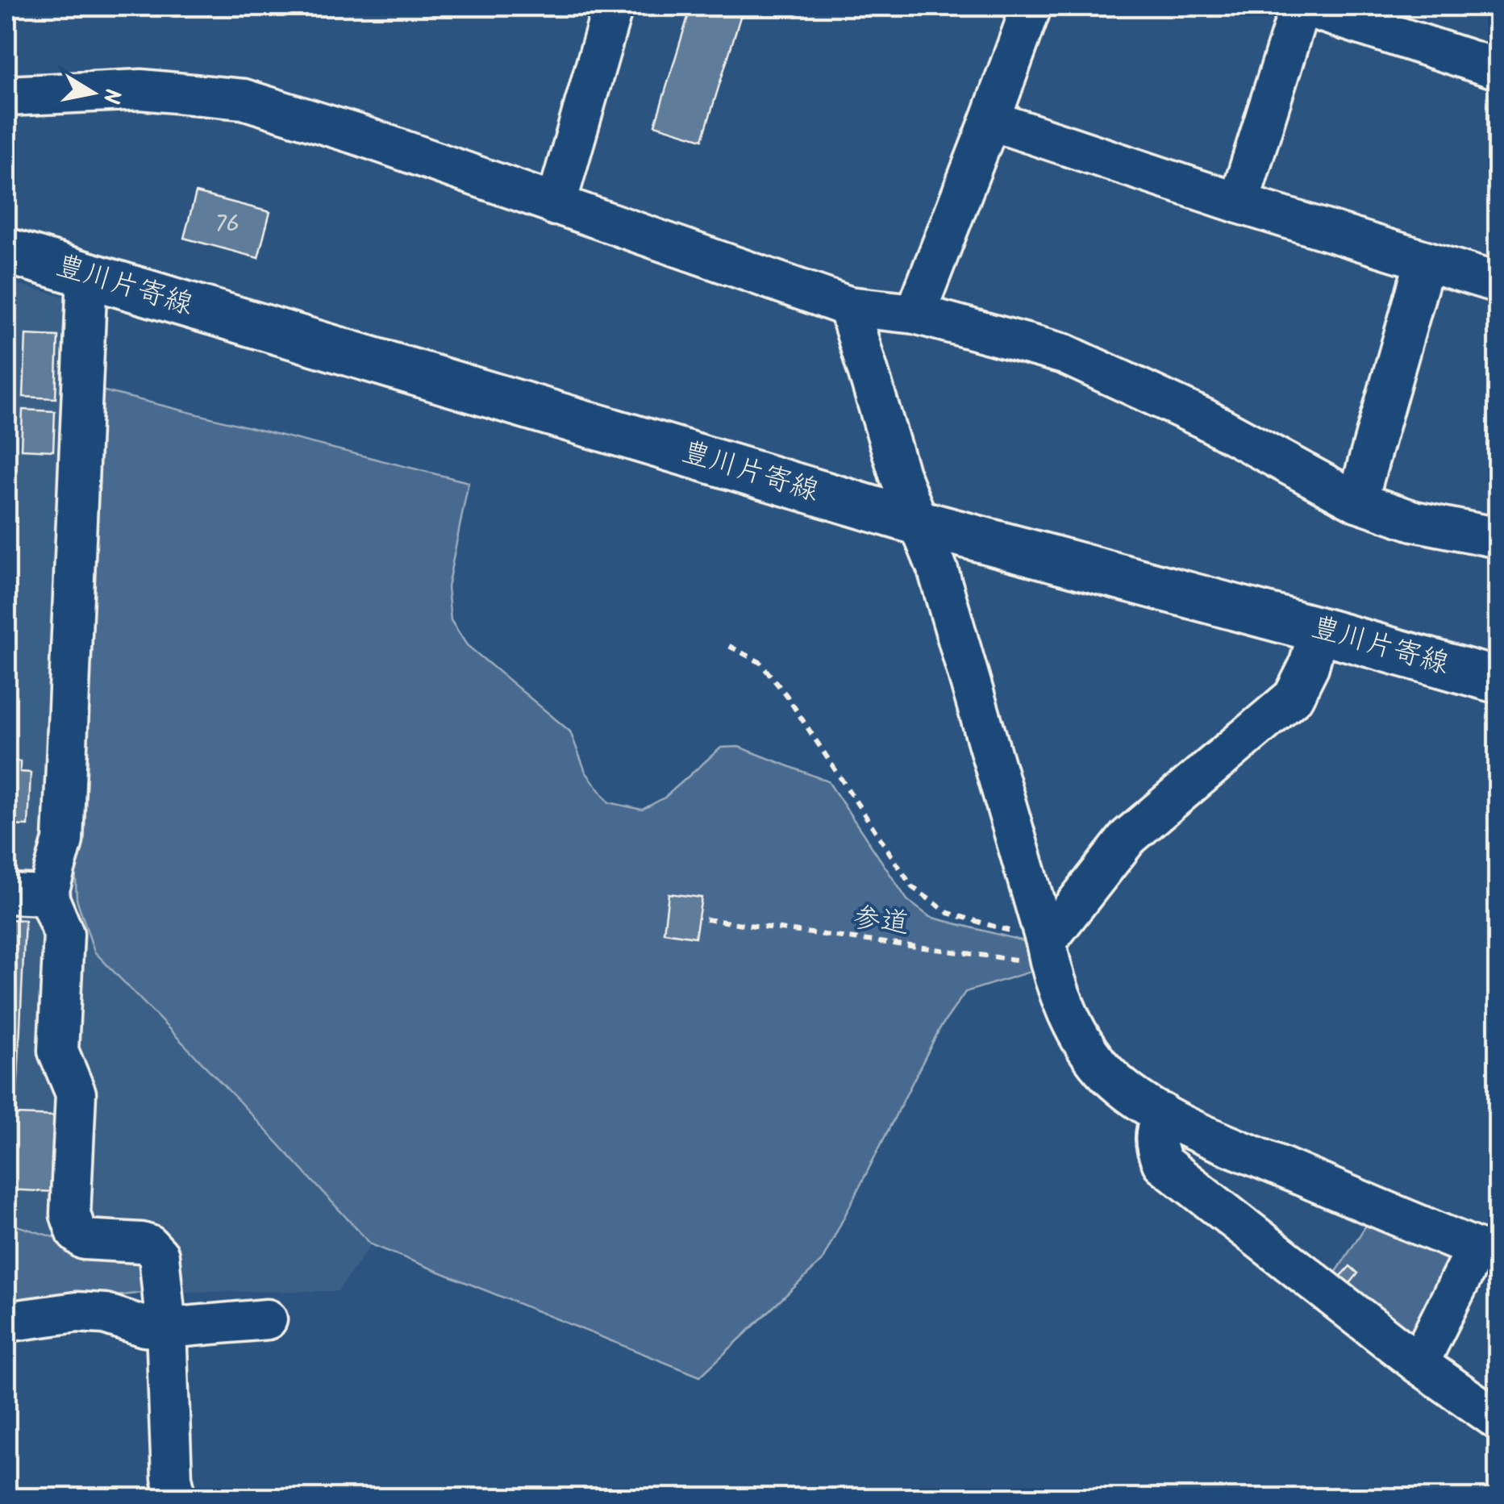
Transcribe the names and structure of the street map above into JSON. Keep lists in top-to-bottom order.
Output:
{
  "streets": {
    "main road": ["豊川片寄線"],
    "path": ["参道"]
  },
  "house_numbers": ["76"],
  "north": "right"
}
